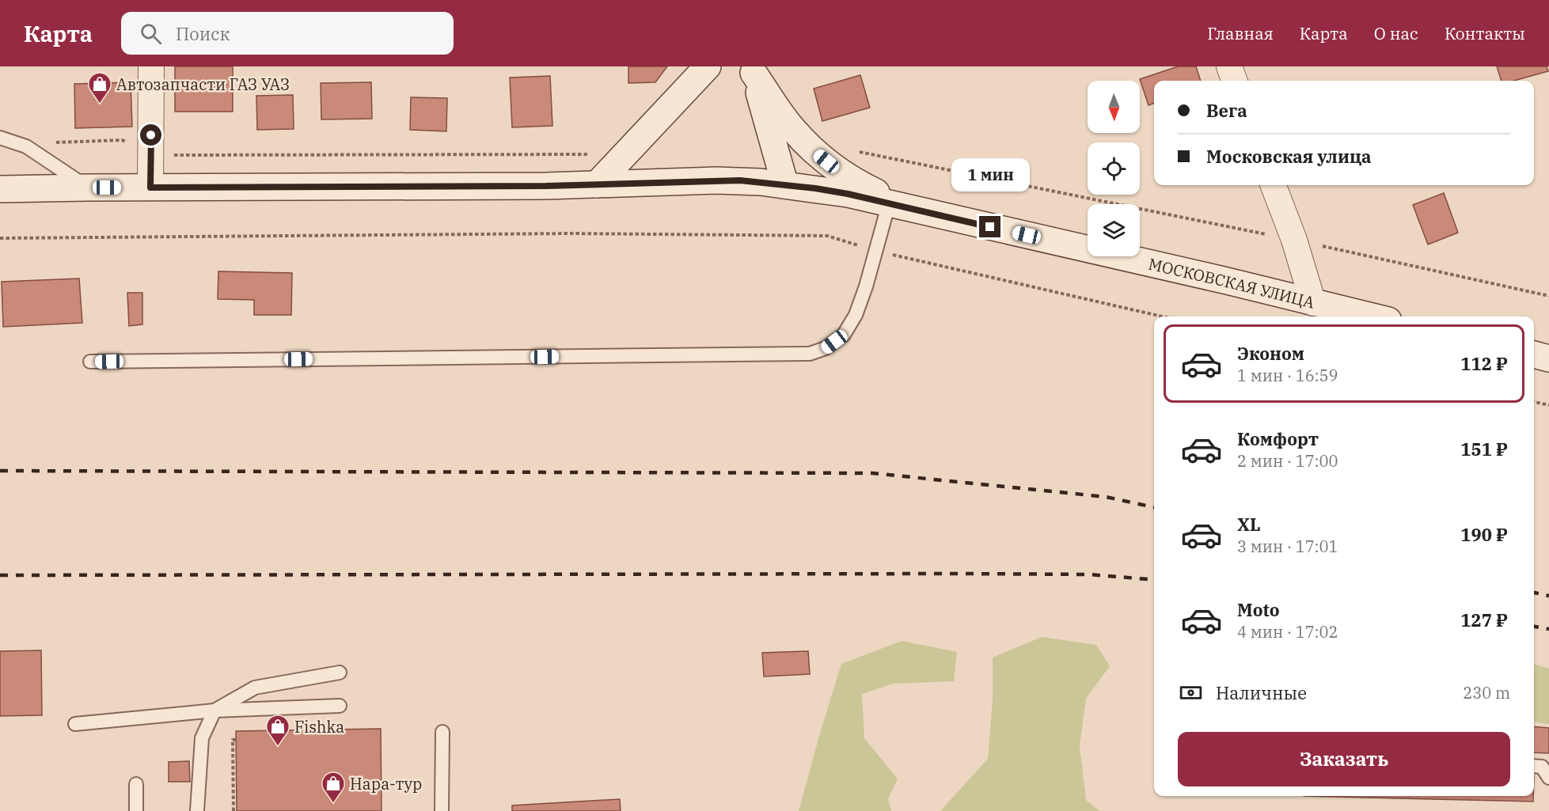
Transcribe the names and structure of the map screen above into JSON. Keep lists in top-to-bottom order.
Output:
{
  "streets": {
    "main road": ["МОСКОВСКАЯ УЛИЦА"]
  },
  "places": {
    "shop": ["Автозапчасти ГАЗ УАЗ", "Fishka", "Нара-тур"]
  },
  "north": "bottom",
  "page": {
    "header": "Карта",
    "search": "Поиск",
    "nav": [
      "Главная",
      "Карта",
      "О нас",
      "Контакты"
    ],
    "banner": ["Вега", "Московская улица"],
    "bubble": "1 мин",
    "list": [
      {
        "name": "Эконом",
        "note": "1 мин · 16:59",
        "value": "112 ₽"
      },
      {
        "name": "Комфорт",
        "note": "2 мин · 17:00",
        "value": "151 ₽"
      },
      {
        "name": "XL",
        "note": "3 мин · 17:01",
        "value": "190 ₽"
      },
      {
        "name": "Moto",
        "note": "4 мин · 17:02",
        "value": "127 ₽"
      }
    ],
    "pay": ["Наличные", "230 m"],
    "buttons": "Заказать"
  }
}
